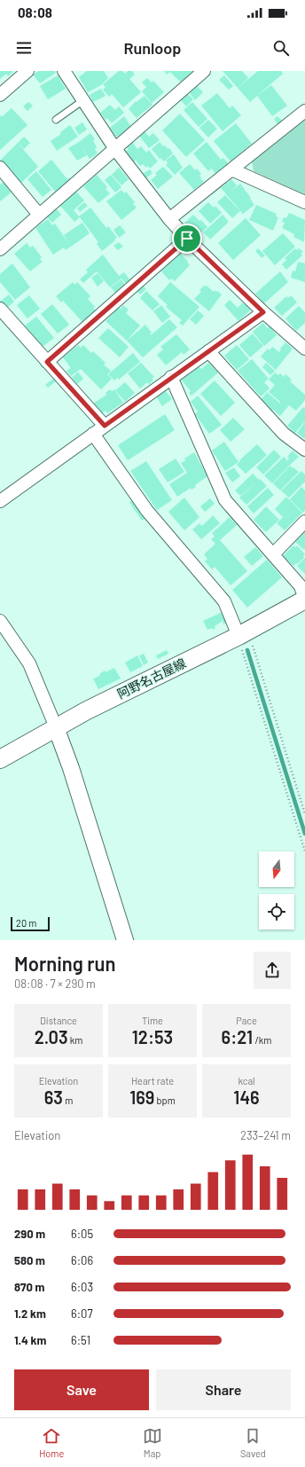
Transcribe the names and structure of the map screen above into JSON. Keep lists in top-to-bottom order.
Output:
{
  "streets": {
    "main road": ["阿野名古屋線"]
  },
  "scale_bar": "20 m",
  "north": "bottom",
  "page": {
    "status": "08:08",
    "header": "Runloop",
    "scale": "20 m",
    "heading": ["Morning run", "08:08 · 7 × 290 m"],
    "stats": [
      ["Distance", "2.03 km"],
      ["Time", "12:53"],
      ["Pace", "6:21 /km"],
      ["Elevation", "63 m"],
      ["Heart rate", "169 bpm"],
      ["kcal", "146"]
    ],
    "chart": ["Elevation", "233–241 m"],
    "list": [
      {
        "name": "290 m",
        "note": "6:05"
      },
      {
        "name": "580 m",
        "note": "6:06"
      },
      {
        "name": "870 m",
        "note": "6:03"
      },
      {
        "name": "1.2 km",
        "note": "6:07"
      },
      {
        "name": "1.4 km",
        "note": "6:51"
      }
    ],
    "buttons": ["Save", "Share"],
    "tabs": ["Home", "Map", "Saved"]
  }
}
